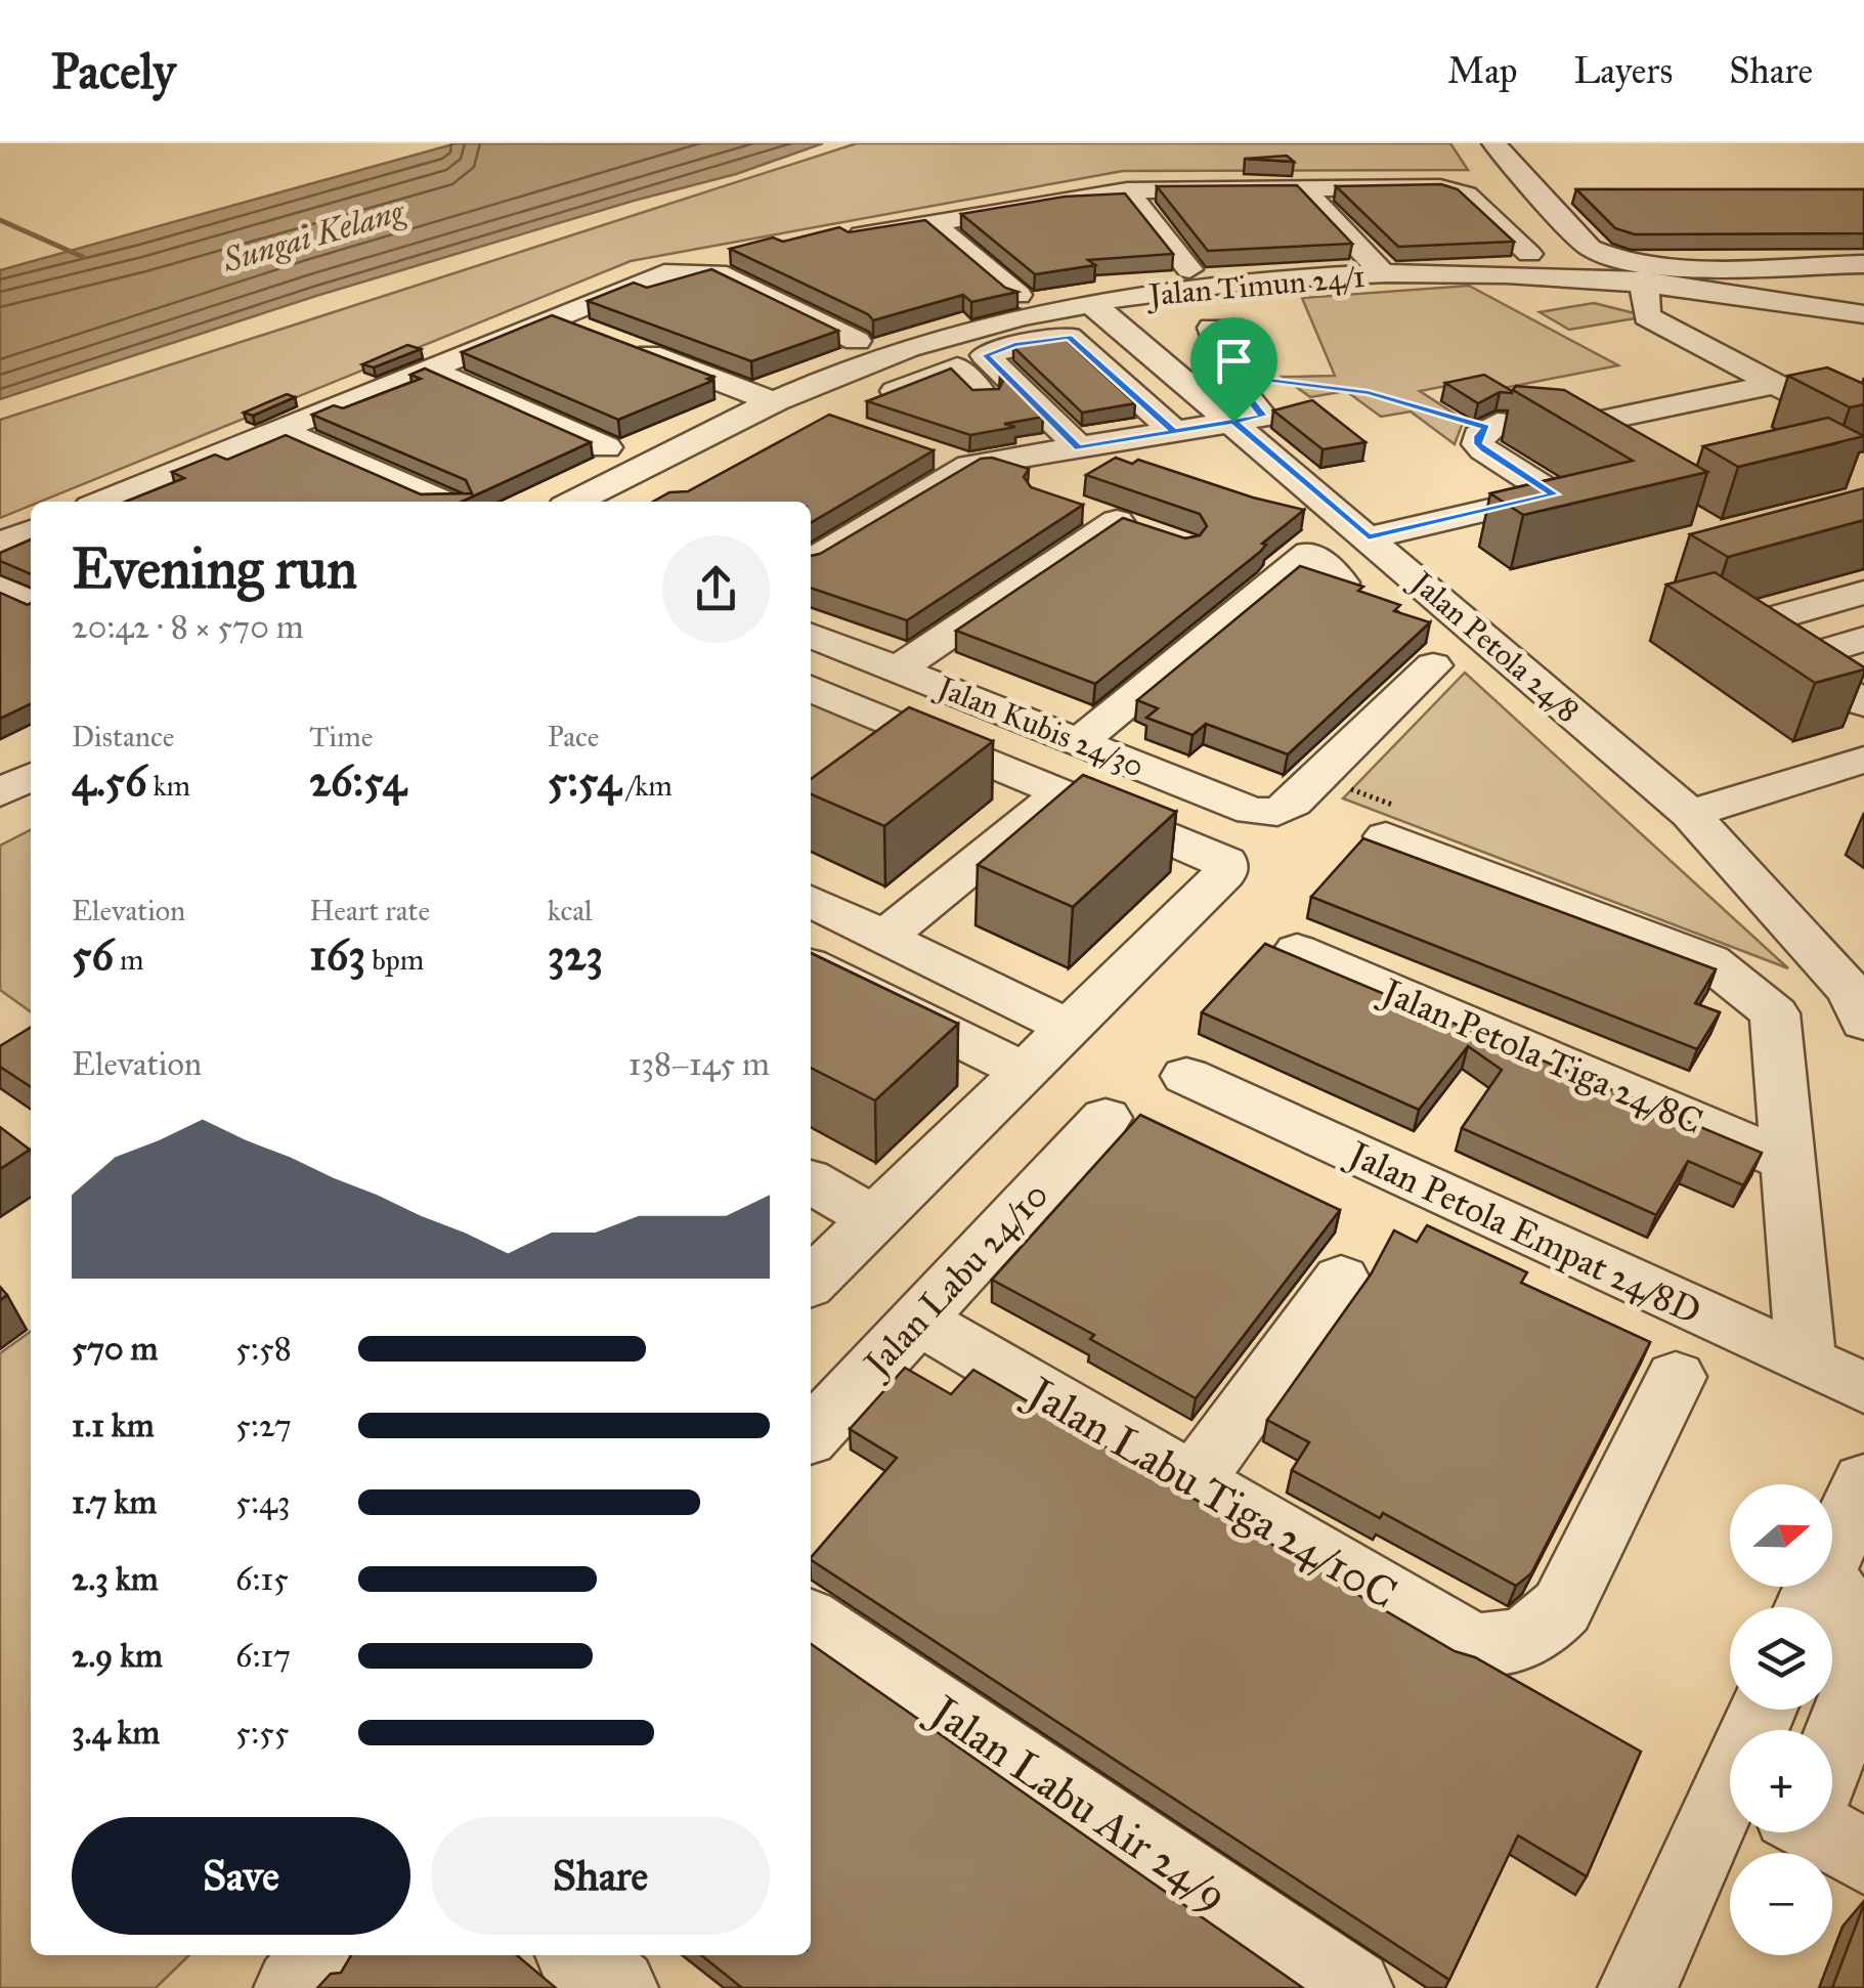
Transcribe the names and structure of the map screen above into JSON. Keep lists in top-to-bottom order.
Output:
{
  "streets": {
    "street": [
      "Jalan Timun 24/1",
      "Jalan Petola 24/8",
      "Jalan Kubis 24/30",
      "Jalan Petola Tiga 24/8C",
      "Jalan Petola Empat 24/8D",
      "Jalan Labu 24/10",
      "Jalan Labu Tiga 24/10C",
      "Jalan Labu Air 24/9"
    ]
  },
  "crossings": [
    ["Jalan Timun 24/1", "Jalan Petola 24/8"],
    ["Jalan Labu 24/10", "Jalan Labu Tiga 24/10C"]
  ],
  "water": ["Sungai Kelang"],
  "north": "right",
  "page": {
    "header": "Pacely",
    "nav": ["Map", "Layers", "Share"],
    "heading": ["Evening run", "20:42 · 8 × 570 m"],
    "stats": [
      ["Distance", "4.56 km"],
      ["Time", "26:54"],
      ["Pace", "5:54 /km"],
      ["Elevation", "56 m"],
      ["Heart rate", "163 bpm"],
      ["kcal", "323"]
    ],
    "chart": ["Elevation", "138–145 m"],
    "list": [
      {
        "name": "570 m",
        "note": "5:58"
      },
      {
        "name": "1.1 km",
        "note": "5:27"
      },
      {
        "name": "1.7 km",
        "note": "5:43"
      },
      {
        "name": "2.3 km",
        "note": "6:15"
      },
      {
        "name": "2.9 km",
        "note": "6:17"
      },
      {
        "name": "3.4 km",
        "note": "5:55"
      }
    ],
    "map_buttons": ["+", "−"],
    "buttons": ["Save", "Share"]
  }
}
